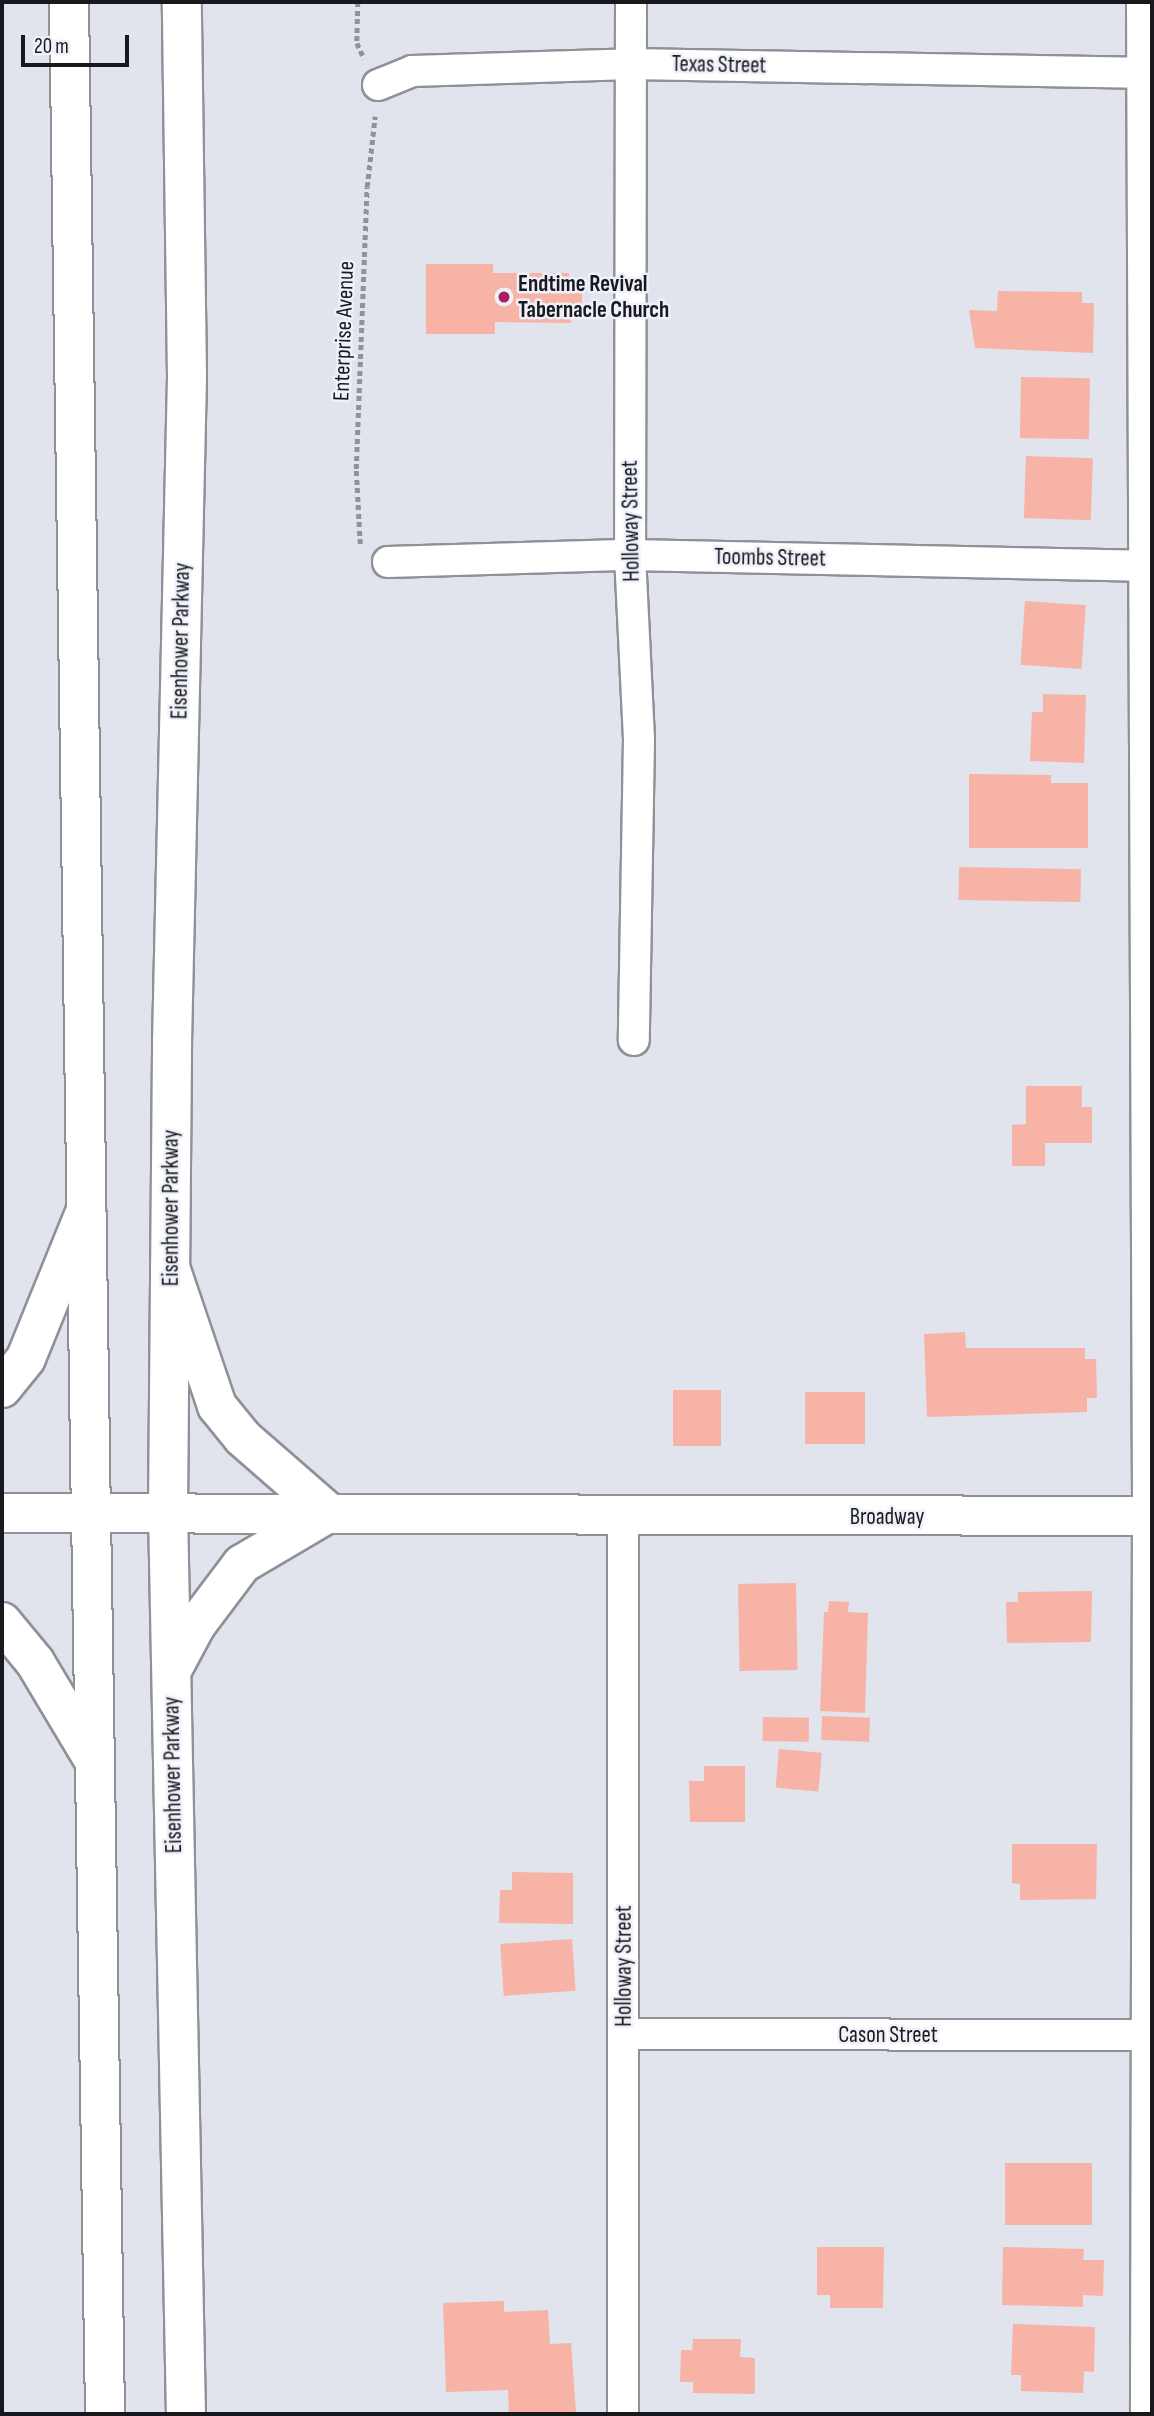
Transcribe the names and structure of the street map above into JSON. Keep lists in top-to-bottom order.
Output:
{
  "streets": {
    "main road": ["Eisenhower Parkway", "Broadway"],
    "street": [
      "Texas Street",
      "Holloway Street",
      "Toombs Street",
      "Cason Street"
    ],
    "path": ["Enterprise Avenue"]
  },
  "crossings": [
    ["Texas Street", "Enterprise Avenue"],
    ["Texas Street", "Holloway Street"],
    ["Enterprise Avenue", "Toombs Street"],
    ["Holloway Street", "Toombs Street"],
    ["Holloway Street", "Broadway"],
    ["Holloway Street", "Cason Street"],
    ["Eisenhower Parkway", "Broadway"]
  ],
  "places": ["Endtime Revival Tabernacle Church"],
  "scale_bar": "20 m"
}
